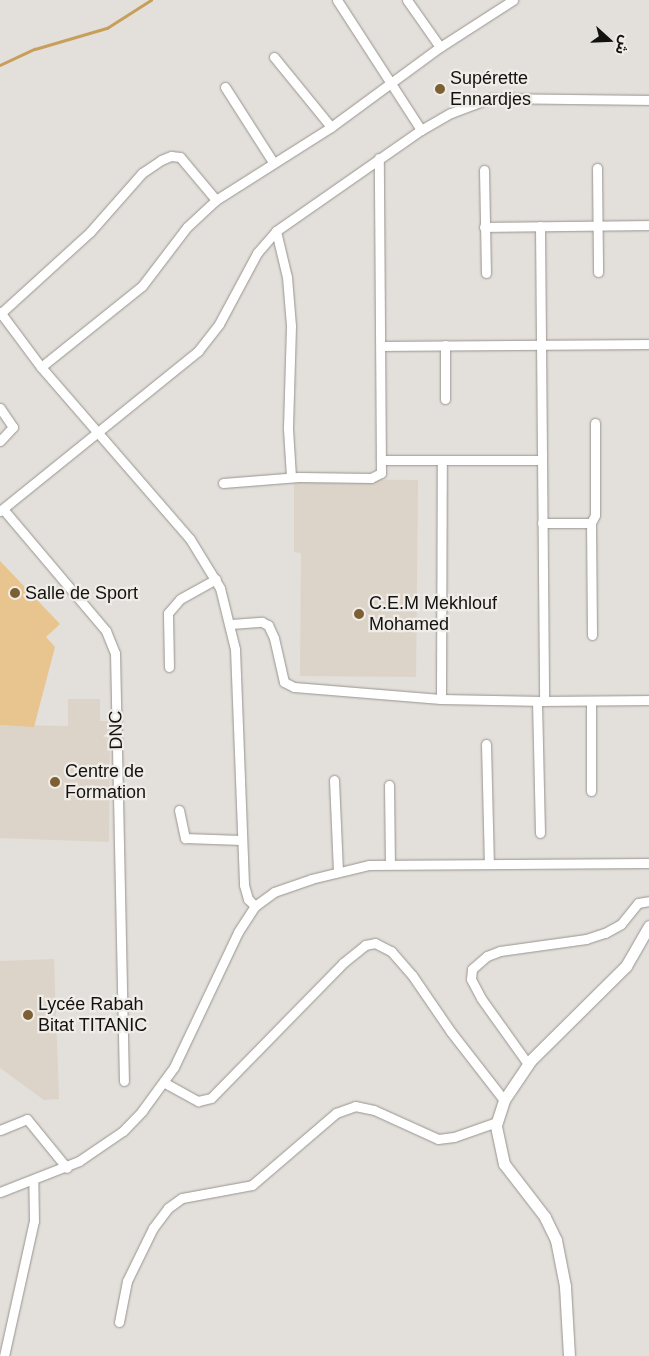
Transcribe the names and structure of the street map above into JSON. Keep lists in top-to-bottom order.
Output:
{
  "streets": {
    "street": ["DNC"]
  },
  "places": [
    "Supérette Ennardjes",
    "Salle de Sport",
    "C.E.M Mekhlouf Mohamed",
    "Centre de Formation",
    "Lycée Rabah Bitat TITANIC"
  ],
  "north": "right"
}
